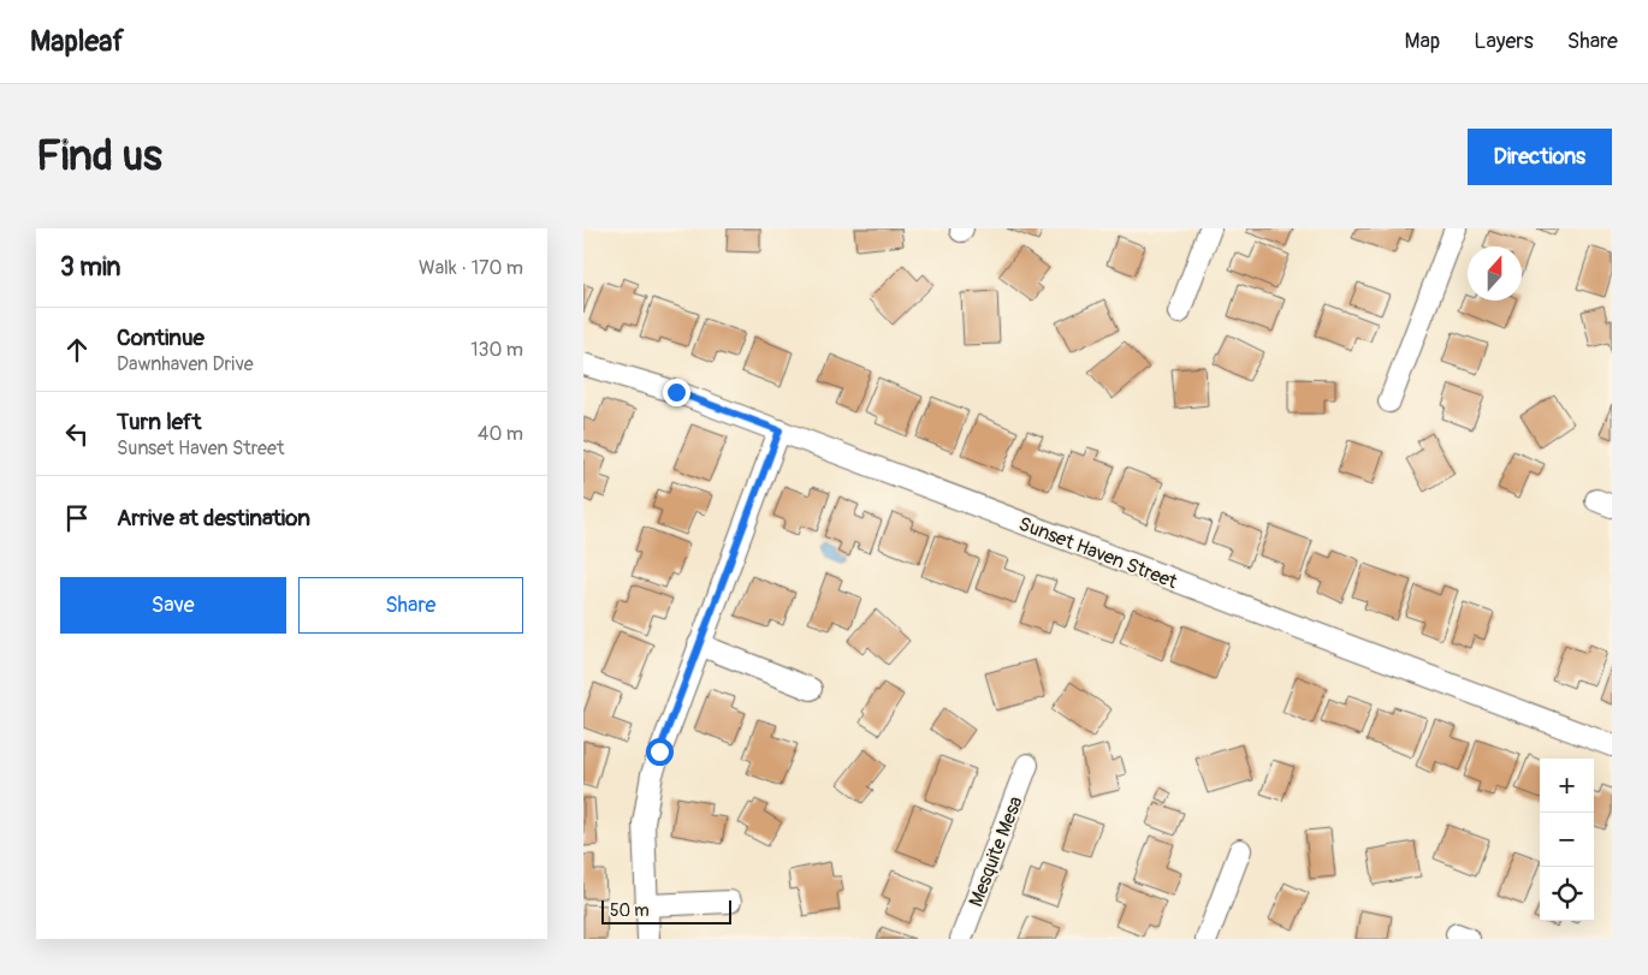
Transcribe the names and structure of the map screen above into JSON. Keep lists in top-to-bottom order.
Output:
{
  "streets": {
    "street": ["Sunset Haven Street", "Mesquite Mesa"]
  },
  "scale_bar": "50 m",
  "north": "top",
  "page": {
    "header": "Mapleaf",
    "nav": ["Map", "Layers", "Share"],
    "buttons": [
      "Directions",
      ["Save", "Share"]
    ],
    "title": "Find us",
    "heading": ["3 min", "Walk · 170 m"],
    "list": [
      ["Continue", "Dawnhaven Drive", "130 m"],
      ["Turn left", "Sunset Haven Street", "40 m"],
      "Arrive at destination"
    ],
    "map_buttons": ["+", "−"],
    "scale": "50 m"
  }
}
